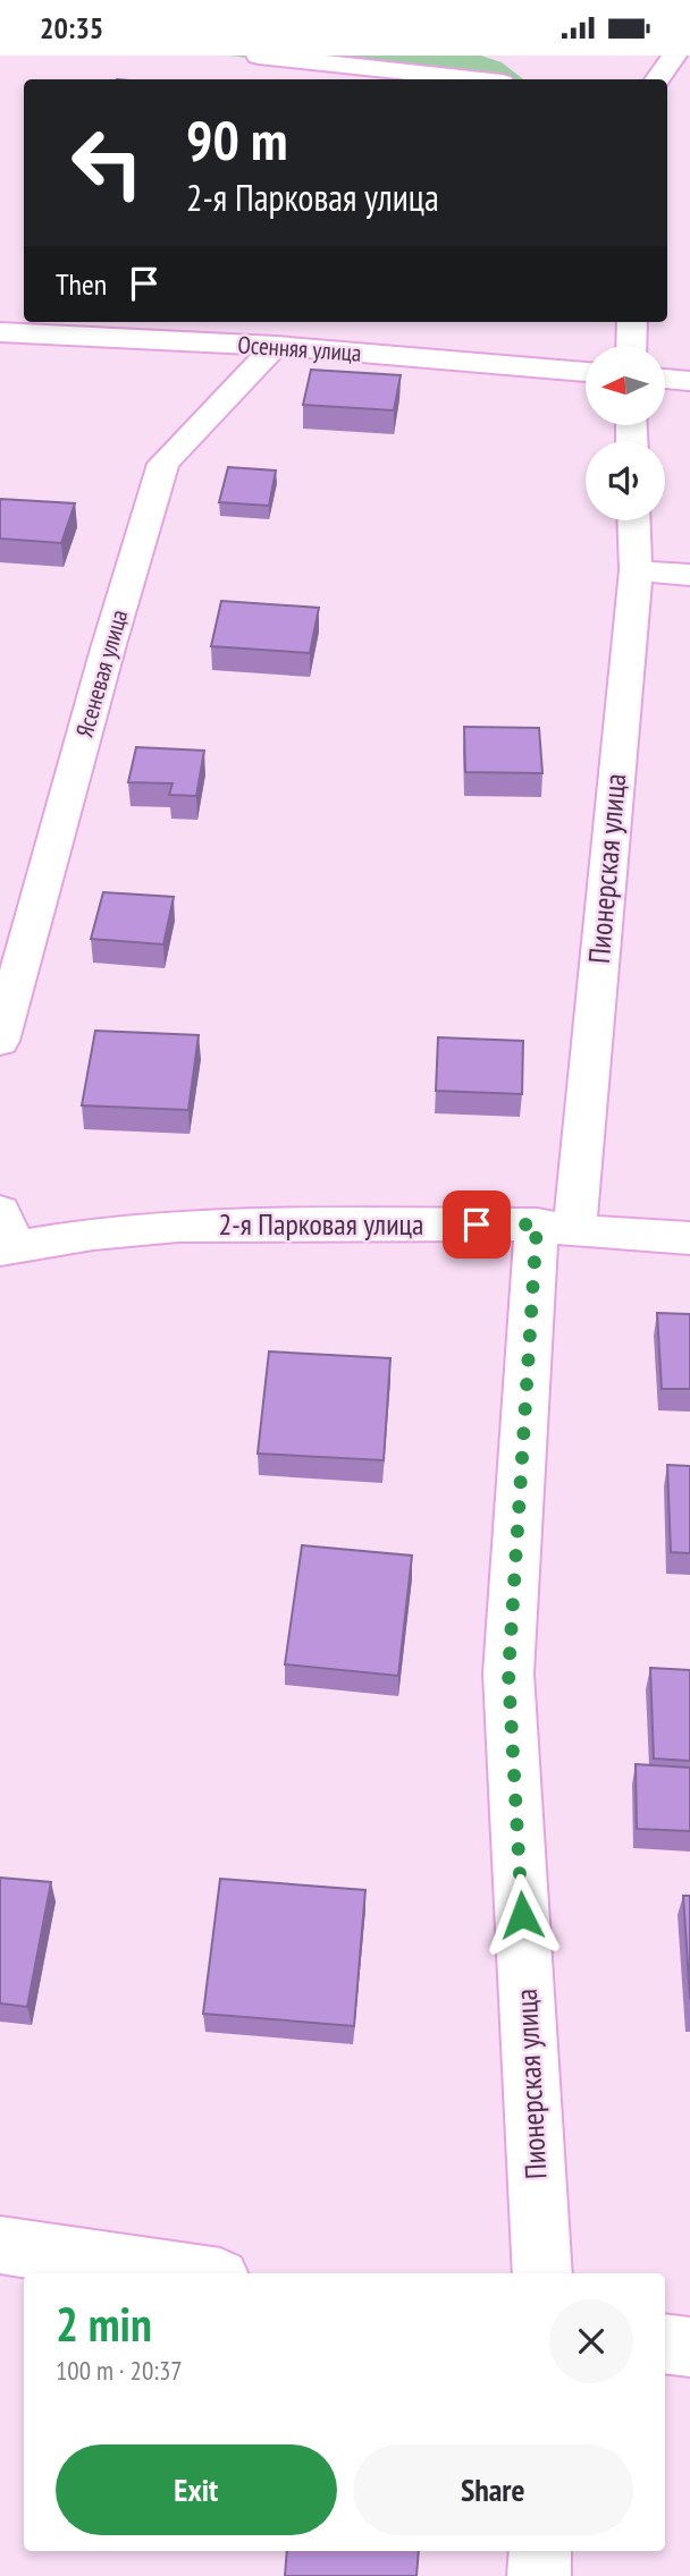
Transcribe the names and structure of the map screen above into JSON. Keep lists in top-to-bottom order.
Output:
{
  "streets": {
    "street": [
      "Осенняя улица",
      "Ясеневая улица",
      "Пионерская улица",
      "2-я Парковая улица"
    ]
  },
  "crossings": [
    ["Осенняя улица", "Ясеневая улица"],
    ["Пионерская улица", "2-я Парковая улица"]
  ],
  "north": "left",
  "page": {
    "status": "20:35",
    "turn": ["90 m", "2-я Парковая улица"],
    "then": "Then",
    "heading": ["2 min", "100 m · 20:37"],
    "buttons": ["Exit", "Share"]
  }
}
